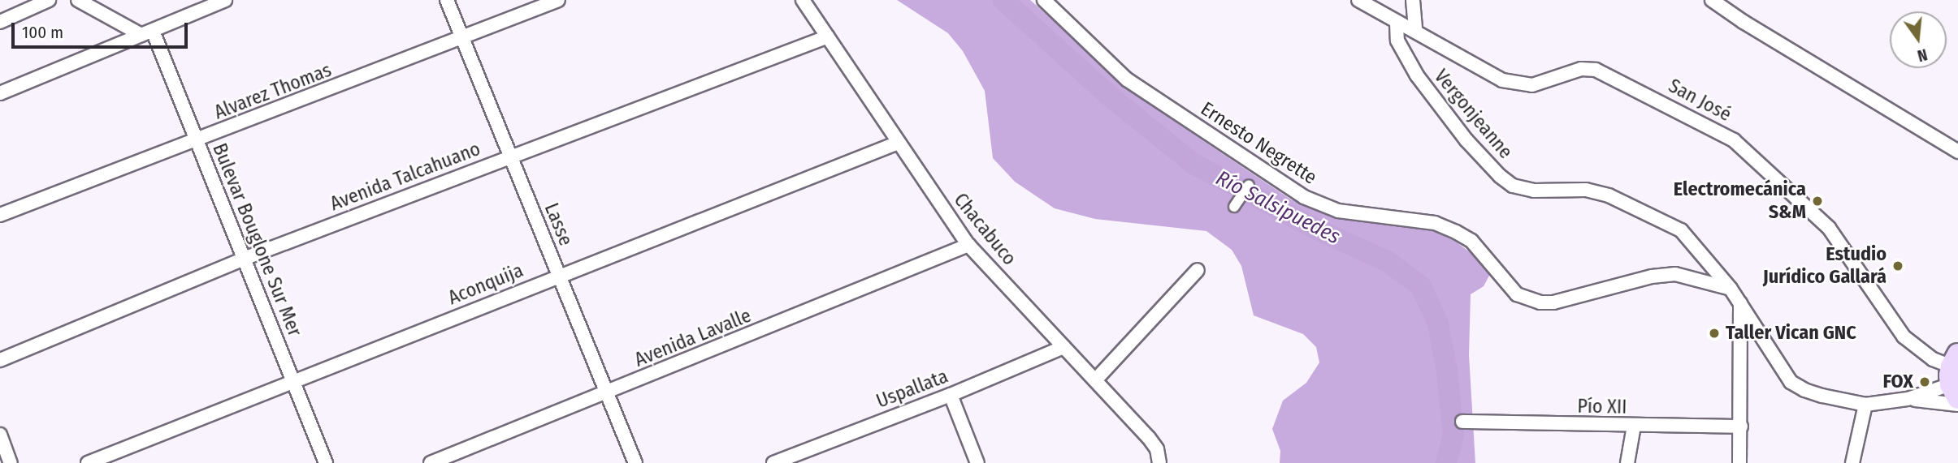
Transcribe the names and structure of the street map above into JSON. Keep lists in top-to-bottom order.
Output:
{
  "streets": {
    "street": [
      "Alvarez Thomas",
      "San José",
      "Vergonjeanne",
      "Ernesto Negrette",
      "Avenida Talcahuano",
      "Lasse",
      "Chacabuco",
      "Bulevar Bouglone Sur Mer",
      "Aconquija",
      "Avenida Lavalle",
      "Uspallata",
      "Pío XII"
    ]
  },
  "crossings": [
    ["Alvarez Thomas", "Lasse"],
    ["Alvarez Thomas", "Bulevar Bouglone Sur Mer"],
    ["San José", "Vergonjeanne"],
    ["Vergonjeanne", "Ernesto Negrette"],
    ["Avenida Talcahuano", "Lasse"],
    ["Avenida Talcahuano", "Chacabuco"],
    ["Avenida Talcahuano", "Bulevar Bouglone Sur Mer"],
    ["Lasse", "Aconquija"],
    ["Lasse", "Avenida Lavalle"],
    ["Chacabuco", "Aconquija"],
    ["Chacabuco", "Avenida Lavalle"],
    ["Chacabuco", "Uspallata"],
    ["Bulevar Bouglone Sur Mer", "Aconquija"]
  ],
  "water": ["Río Salsipuedes"],
  "places": [
    "Electromecánica S&M",
    "Estudio Jurídico Gallará",
    "Taller Vican GNC",
    "FOX"
  ],
  "scale_bar": "100 m",
  "north": "bottom"
}
